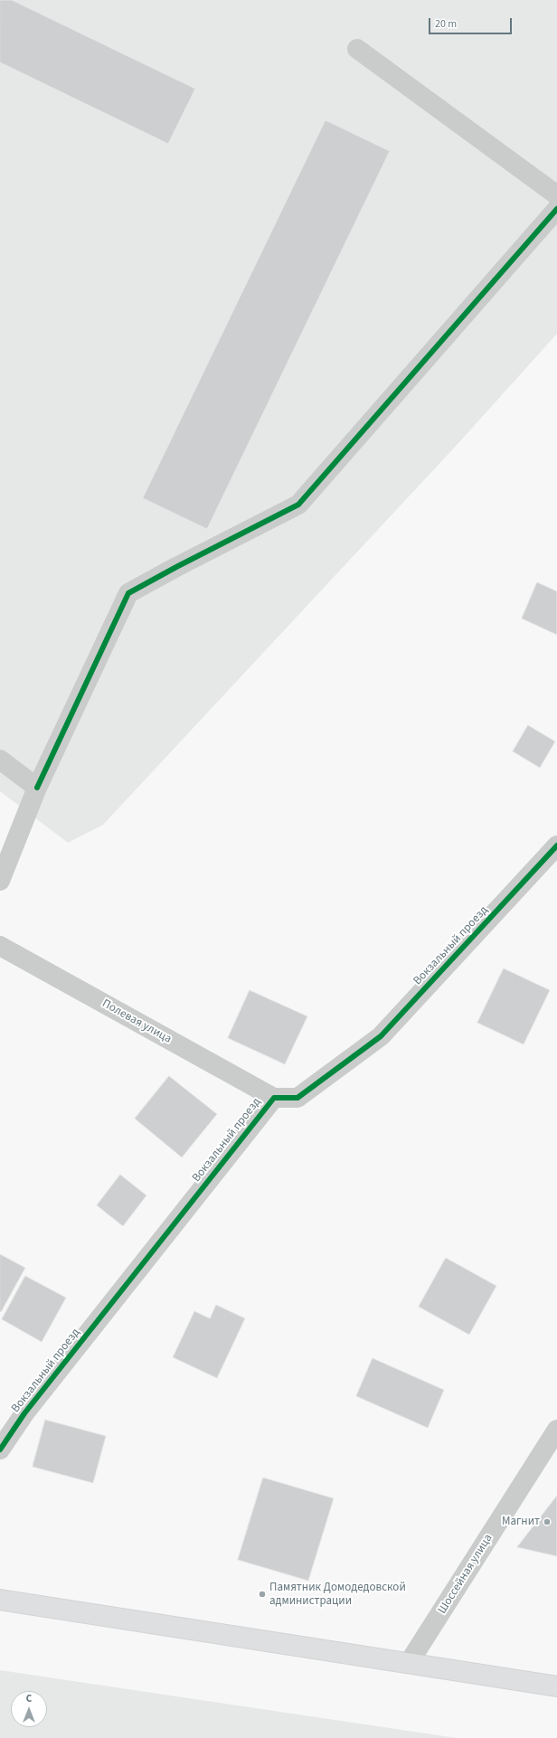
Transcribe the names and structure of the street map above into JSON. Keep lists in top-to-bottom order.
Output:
{
  "streets": {
    "street": ["Вокзальный проезд", "Полевая улица", "Шоссейная улица"]
  },
  "crossings": [
    ["Вокзальный проезд", "Полевая улица"]
  ],
  "places": ["Магнит", "Памятник Домодедовской администрации"],
  "scale_bar": "20 m",
  "north": "top"
}
